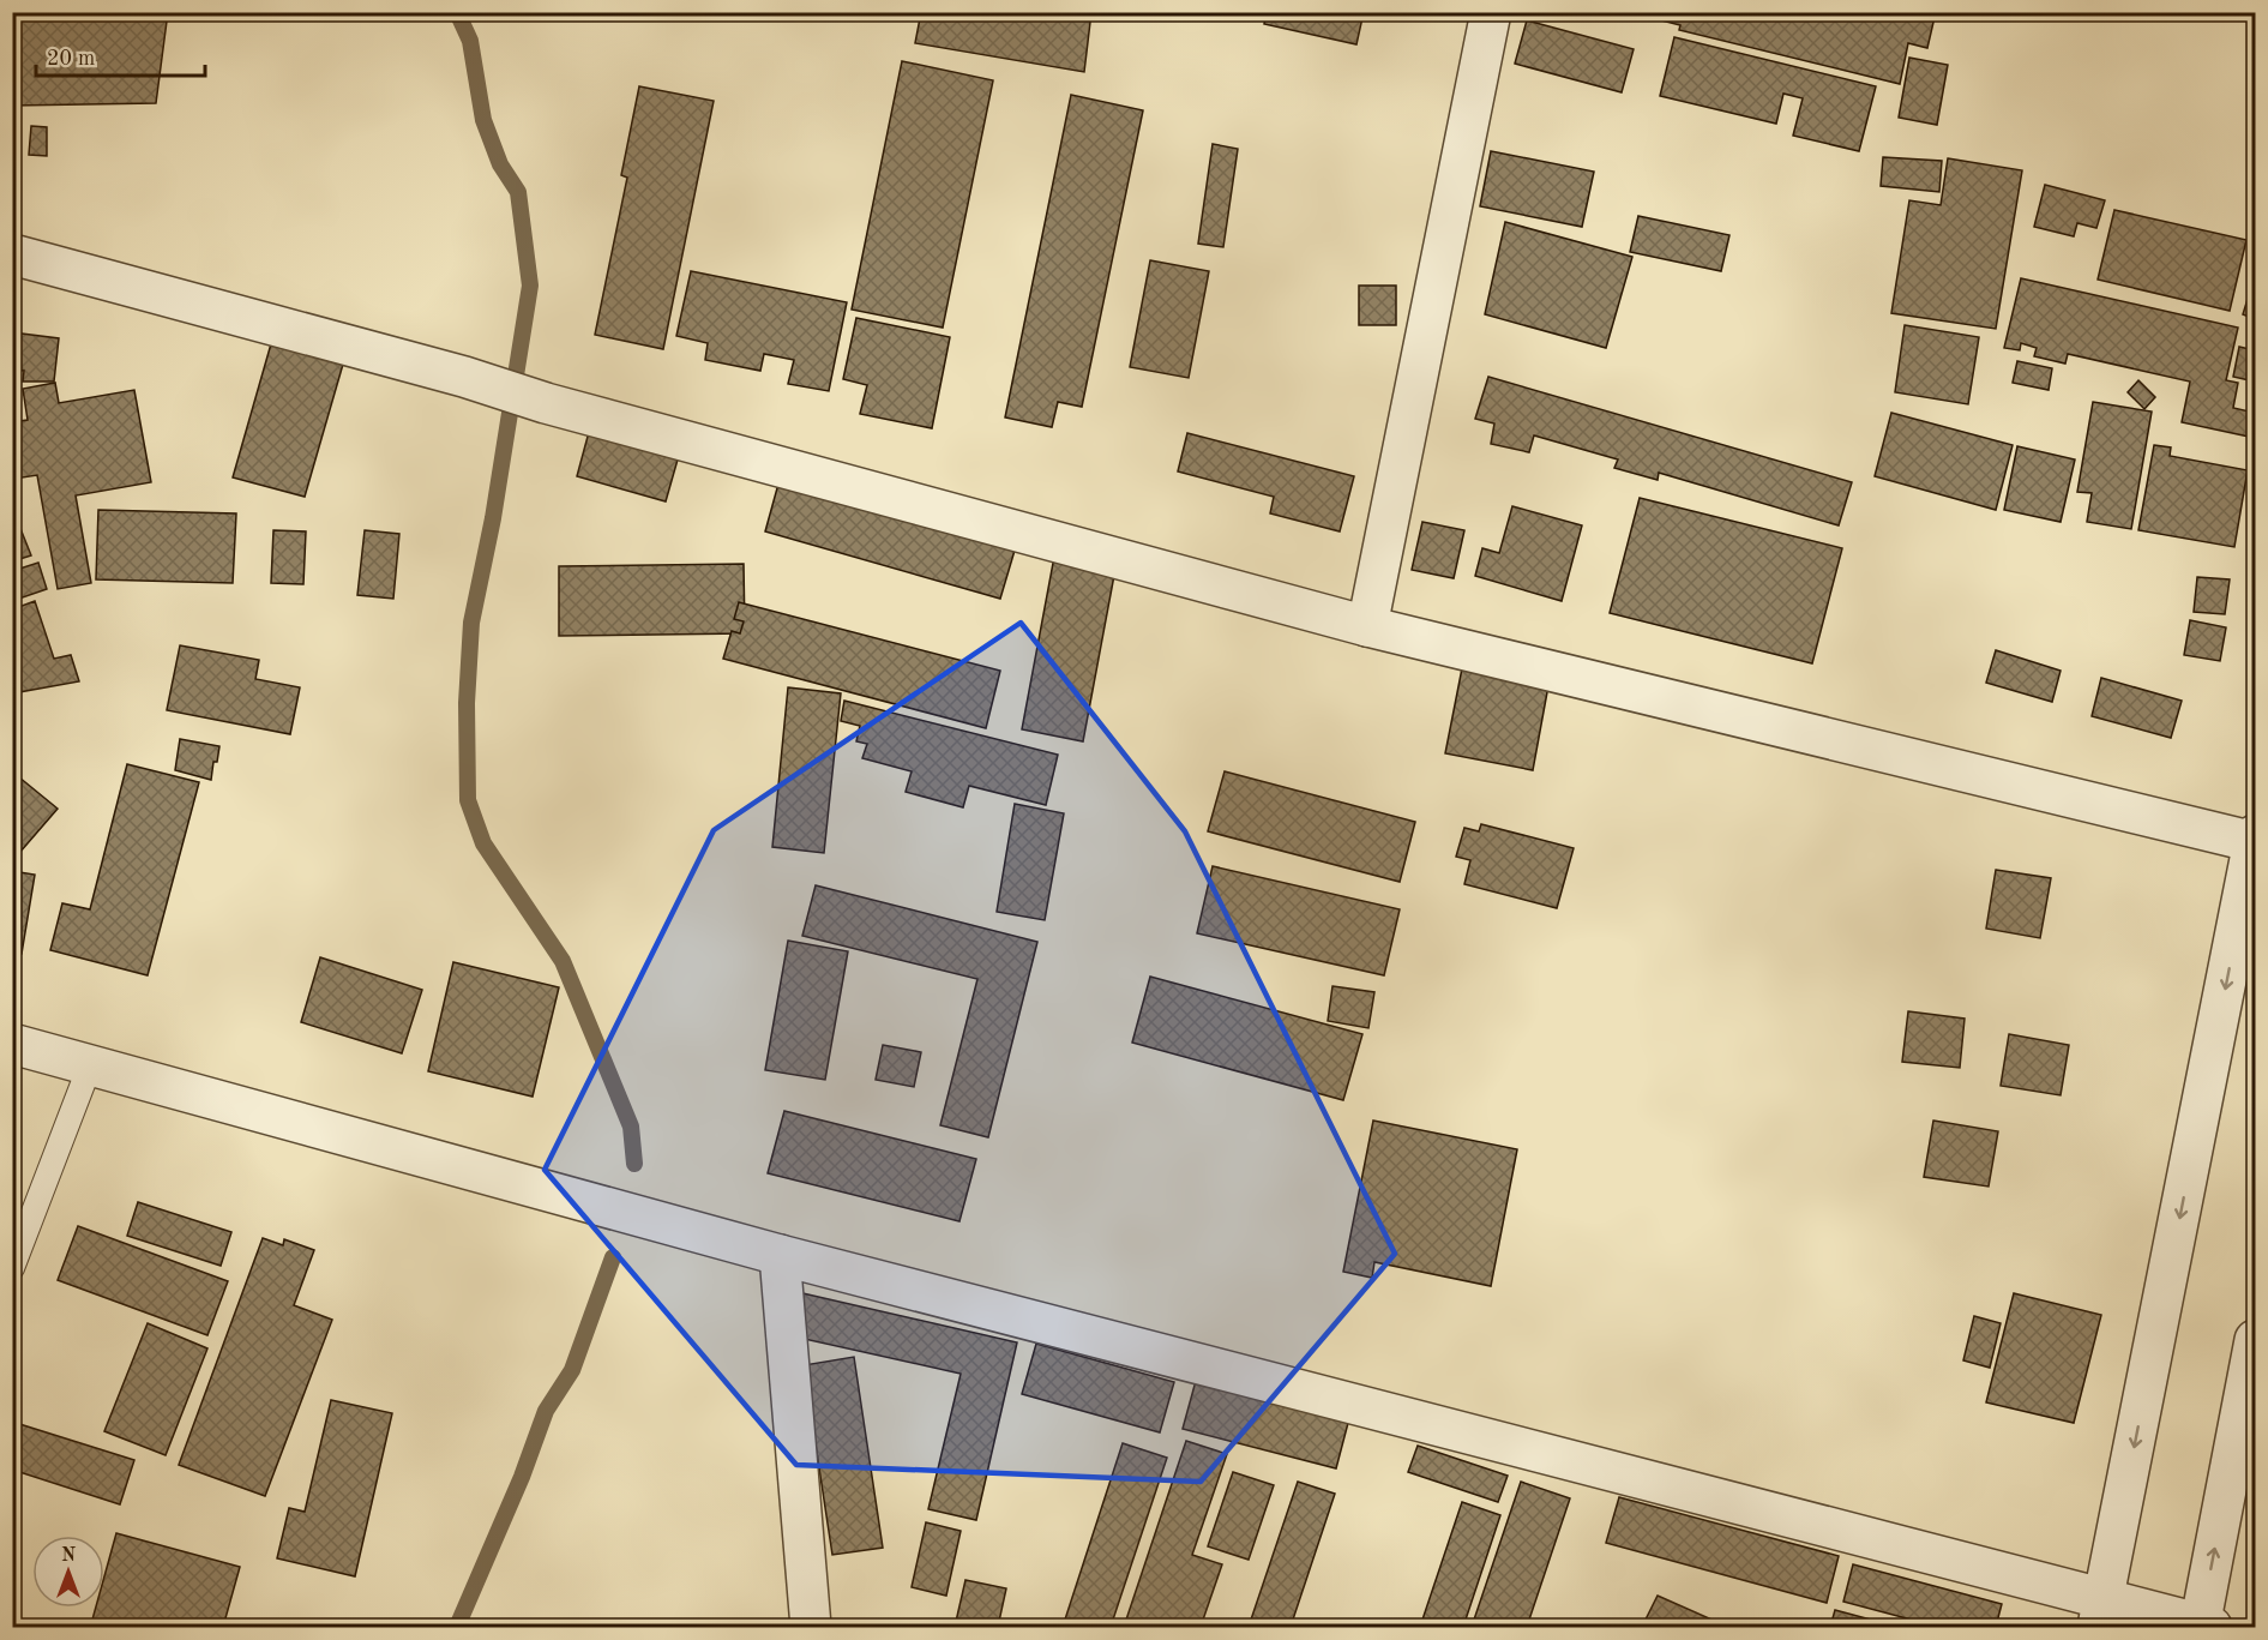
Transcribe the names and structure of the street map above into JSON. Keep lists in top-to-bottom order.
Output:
{
  "scale_bar": "20 m",
  "north": "top"
}
